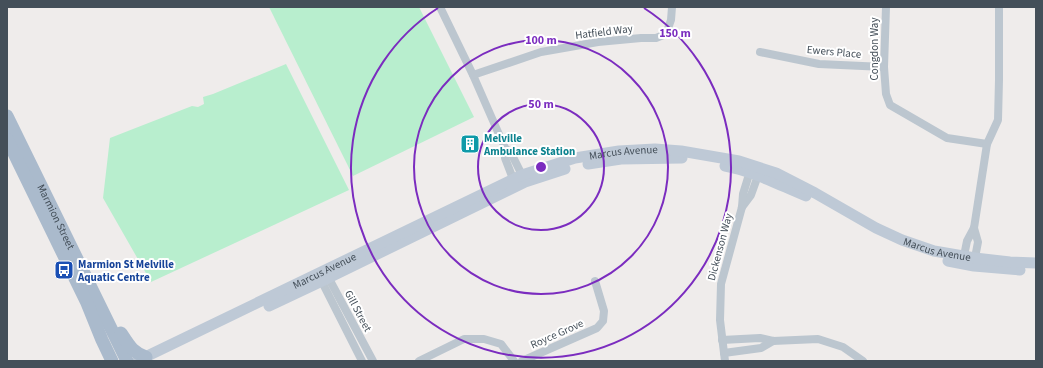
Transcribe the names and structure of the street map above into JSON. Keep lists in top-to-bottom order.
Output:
{
  "streets": {
    "main road": ["Marmion Street"],
    "street": [
      "Hatfield Way",
      "Congdon Way",
      "Ewers Place",
      "Marcus Avenue",
      "Dickenson Way",
      "Gill Street",
      "Royce Grove"
    ]
  },
  "crossings": [
    ["Congdon Way", "Ewers Place"],
    ["Marcus Avenue", "Dickenson Way"],
    ["Marcus Avenue", "Gill Street"]
  ],
  "places": {
    "building": ["Melville Ambulance Station"],
    "bus stop": ["Marmion St Melville Aquatic Centre"]
  },
  "rings": ["150 m", "100 m", "50 m"]
}
